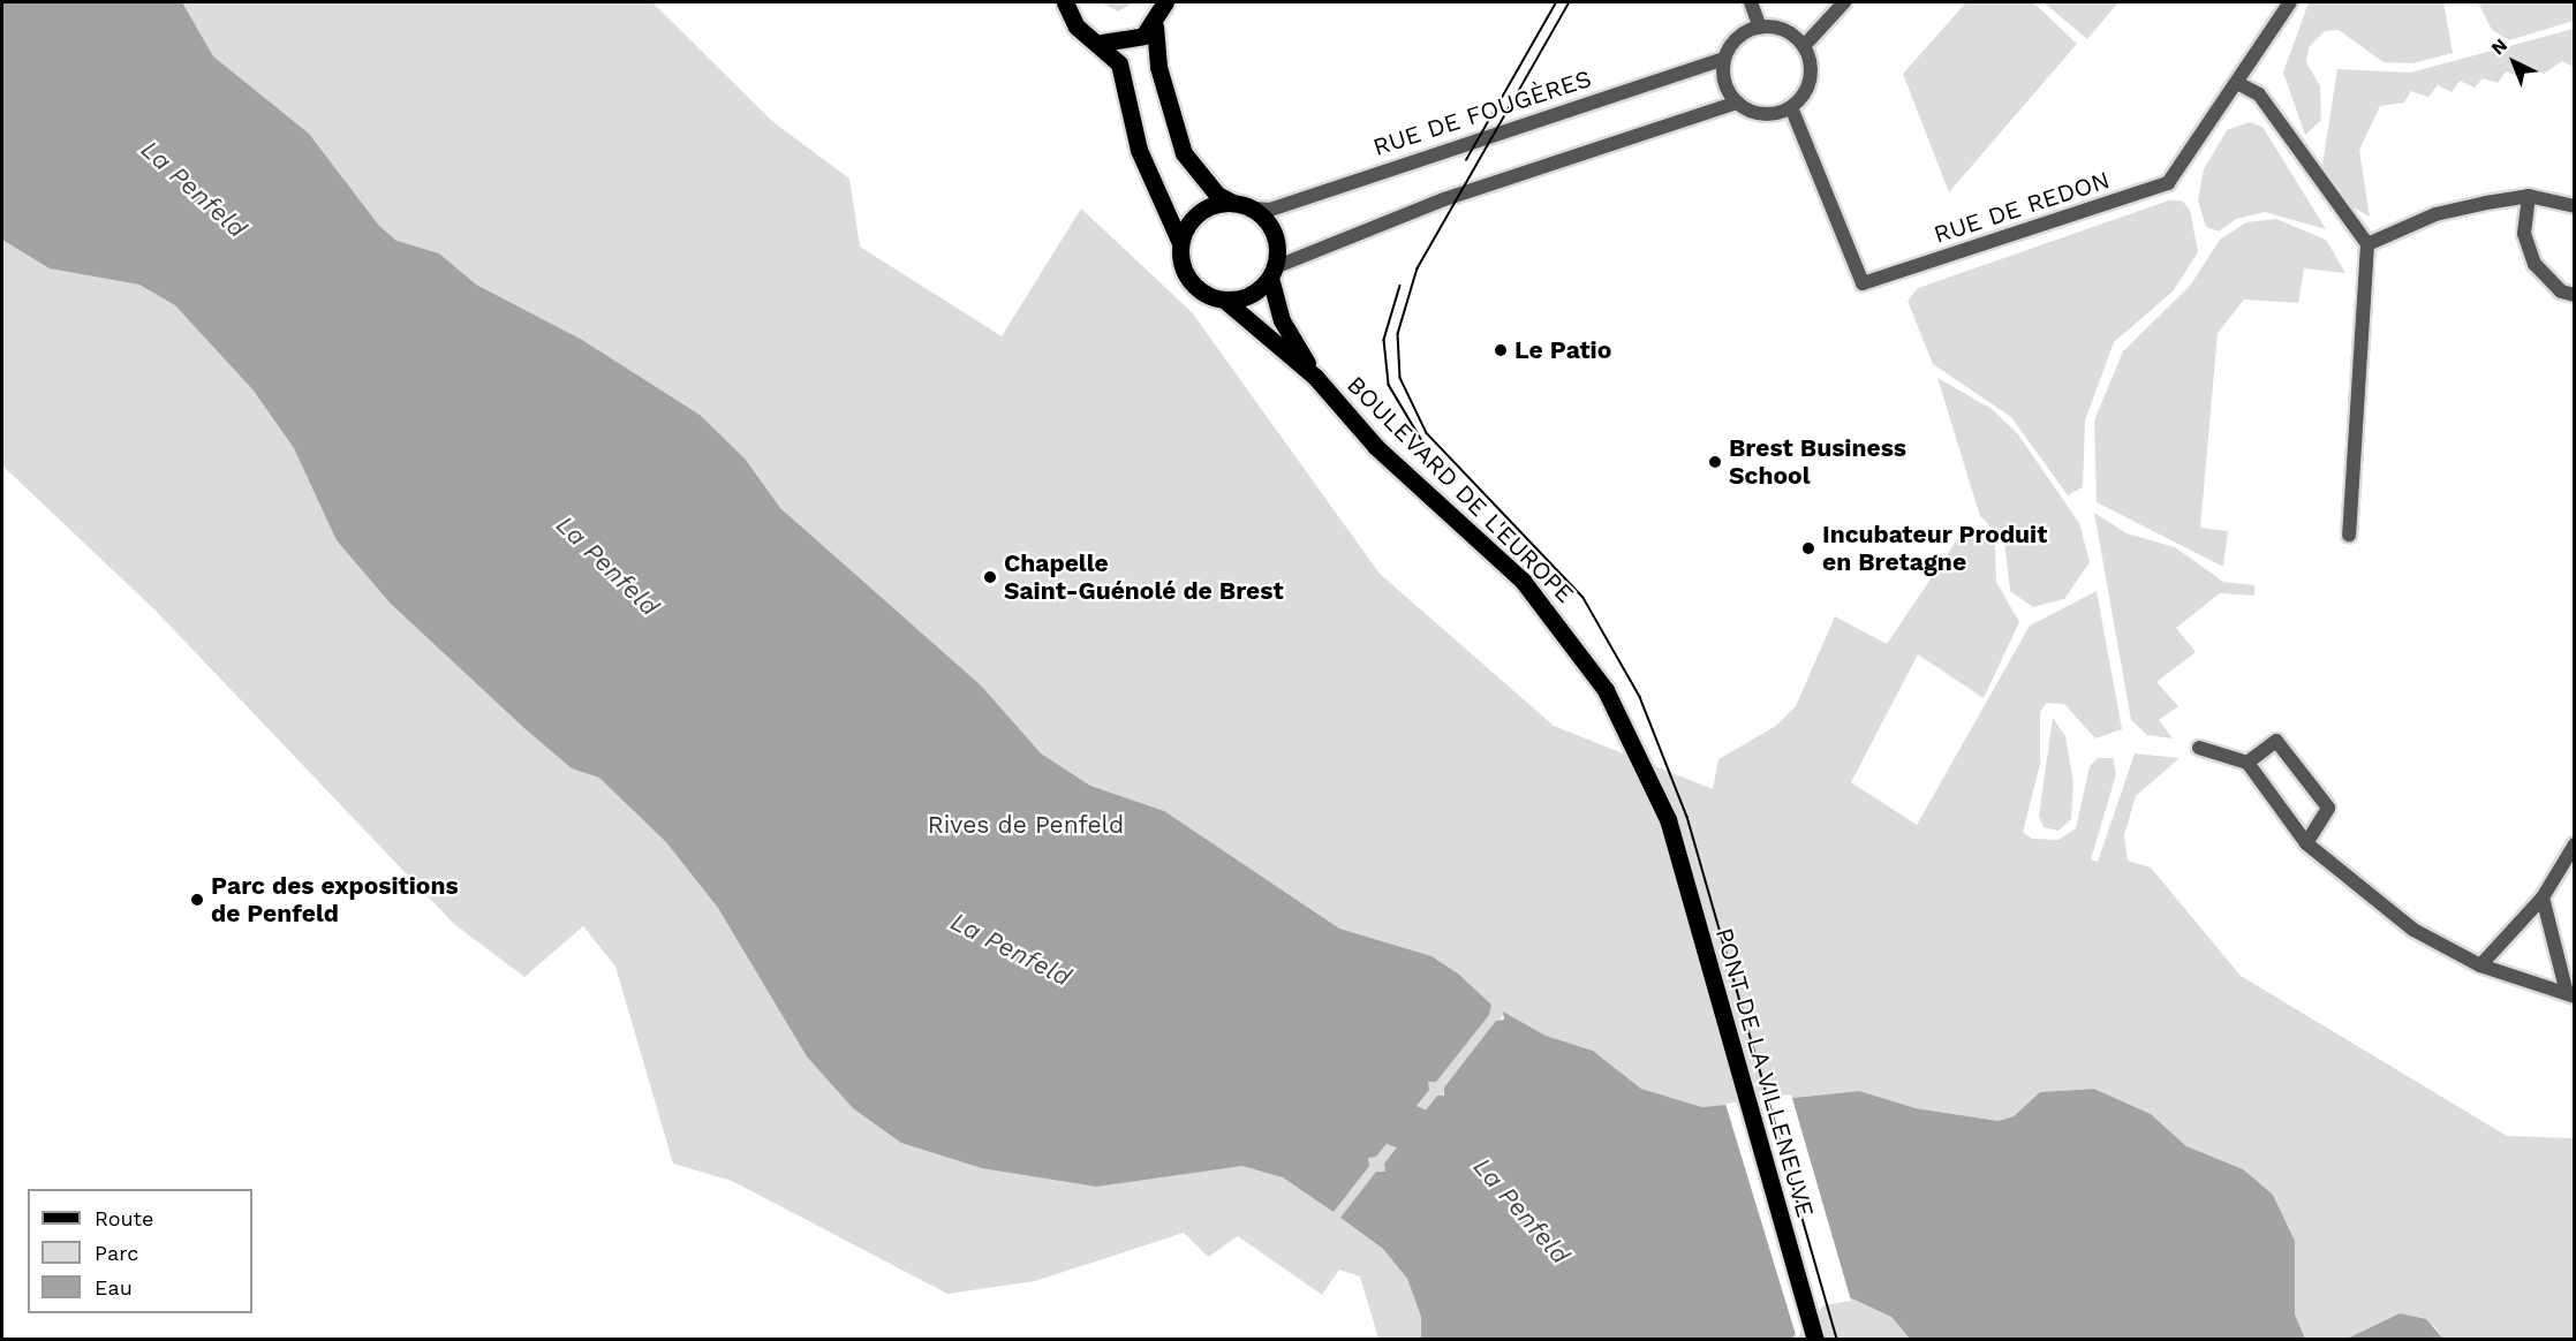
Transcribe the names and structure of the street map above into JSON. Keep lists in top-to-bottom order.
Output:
{
  "streets": {
    "main road": ["BOULEVARD DE L'EUROPE", "PONT DE LA VILLENEUVE"],
    "street": ["RUE DE FOUGÈRES", "RUE DE REDON"]
  },
  "crossings": [
    ["RUE DE FOUGÈRES", "RUE DE REDON"],
    ["RUE DE FOUGÈRES", "BOULEVARD DE L'EUROPE"],
    ["BOULEVARD DE L'EUROPE", "PONT DE LA VILLENEUVE"]
  ],
  "water": ["La Penfeld"],
  "parks": ["Rives de Penfeld"],
  "places": [
    "Le Patio",
    "Brest Business School",
    "Incubateur Produit en Bretagne",
    "Chapelle Saint-Guénolé de Brest",
    "Parc des expositions de Penfeld"
  ],
  "legend": ["Route", "Parc", "Eau"],
  "north": "top left"
}
